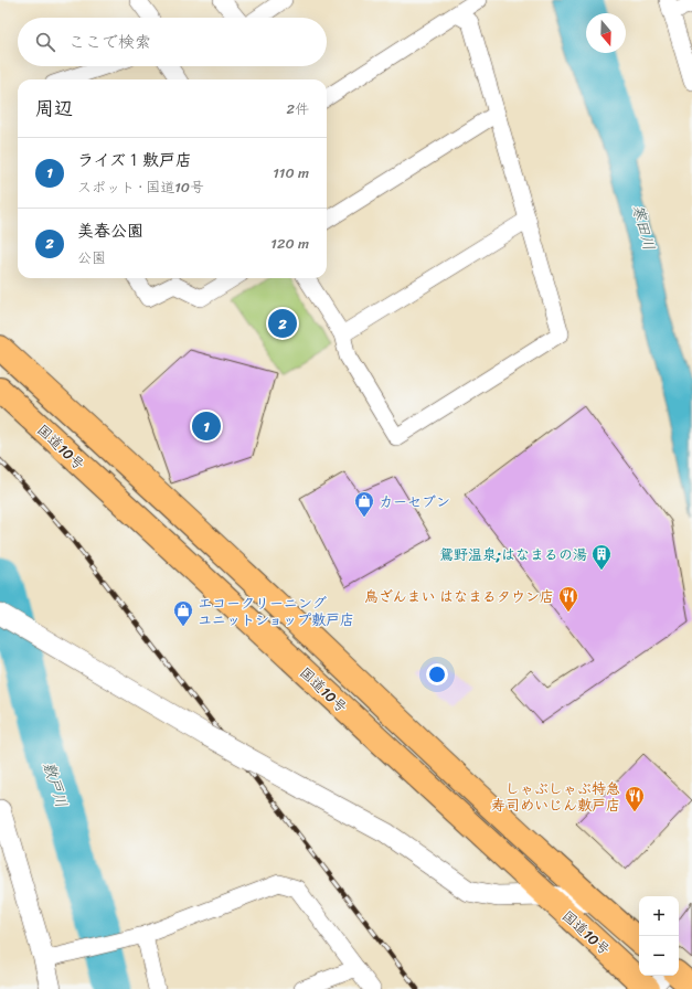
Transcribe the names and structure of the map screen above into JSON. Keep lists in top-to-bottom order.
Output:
{
  "streets": {
    "highway": ["国道10号"]
  },
  "water": ["寒田川", "敷戸川"],
  "places": {
    "shop": ["カーセブン", "エコークリーニング ユニットショップ敷戸店"],
    "building": ["鴛野温泉;はなまるの湯"],
    "restaurant": ["鳥ざんまい はなまるタウン店", "しゃぶしゃぶ特急 寿司めいじん敷戸店"]
  },
  "north": "bottom",
  "page": {
    "search": "ここで検索",
    "heading": ["周辺", "2件"],
    "list": [
      {
        "mark": "1",
        "name": "ライズ１敷戸店",
        "note": "スポット · 国道10号",
        "value": "110 m"
      },
      {
        "mark": "2",
        "name": "美春公園",
        "note": "公園",
        "value": "120 m"
      }
    ],
    "pins": ["2", "1"],
    "map_buttons": ["+", "−"]
  }
}
